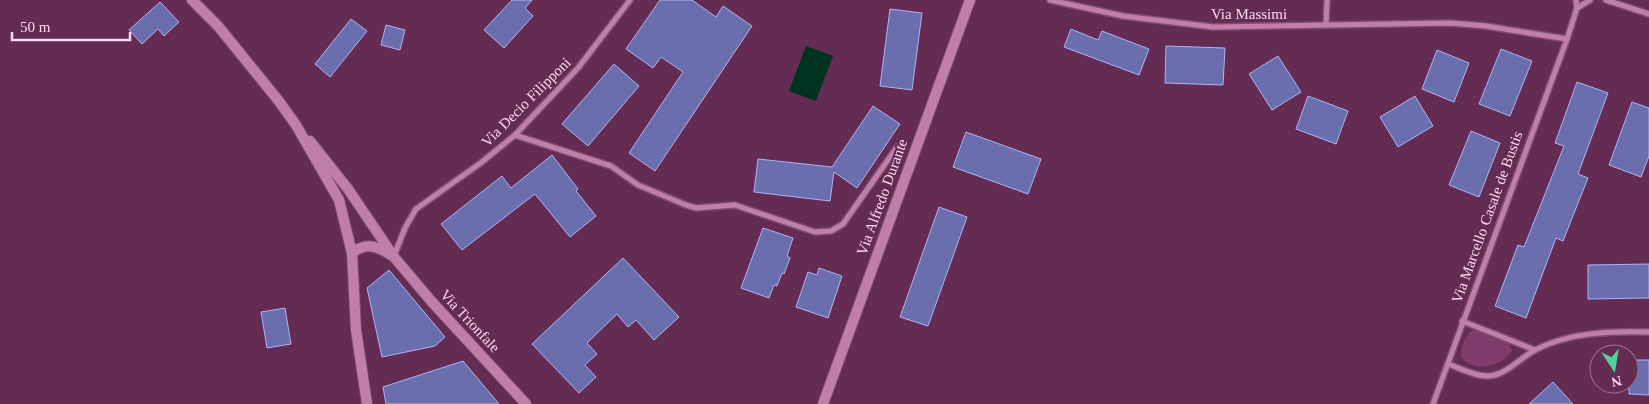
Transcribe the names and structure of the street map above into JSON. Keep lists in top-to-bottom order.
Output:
{
  "streets": {
    "main road": ["Via Alfredo Durante", "Via Trionfale"],
    "street": ["Via Massimi", "Via Decio Filipponi", "Via Marcello Casale de Bustis"]
  },
  "crossings": [
    ["Via Massimi", "Via Marcello Casale de Bustis"],
    ["Via Decio Filipponi", "Via Trionfale"]
  ],
  "scale_bar": "50 m",
  "north": "bottom"
}
